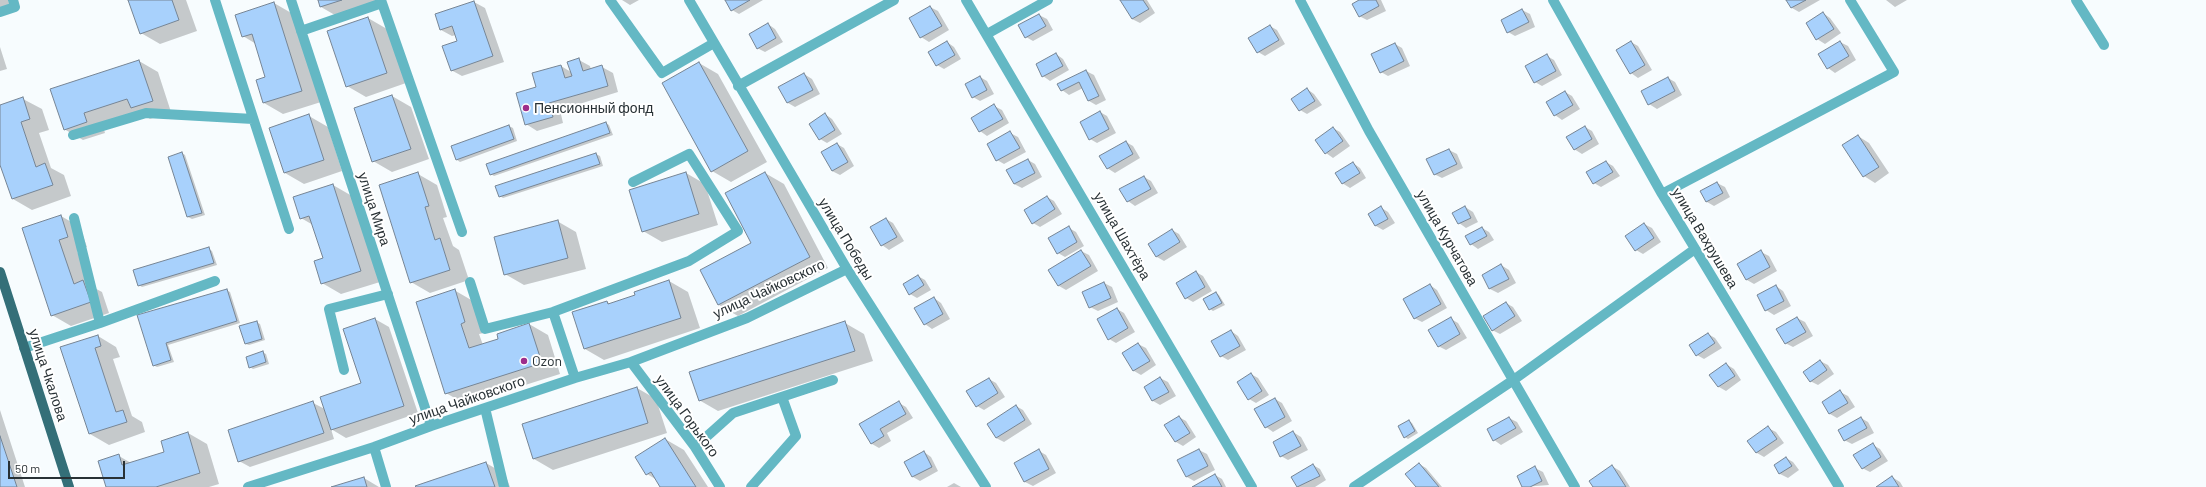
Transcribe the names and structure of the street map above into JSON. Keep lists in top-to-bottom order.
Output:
{
  "streets": {
    "main road": ["улица Чкалова"],
    "street": [
      "улица Мира",
      "улица Шахтёра",
      "улица Курчатова",
      "улица Вахрушева",
      "улица Победы",
      "улица Чайковского",
      "улица Горького"
    ]
  },
  "crossings": [
    ["улица Мира", "улица Чайковского"],
    ["улица Победы", "улица Чайковского"],
    ["улица Чайковского", "улица Горького"]
  ],
  "places": ["Пенсионный фонд", "Ozon"],
  "scale_bar": "50 m"
}
